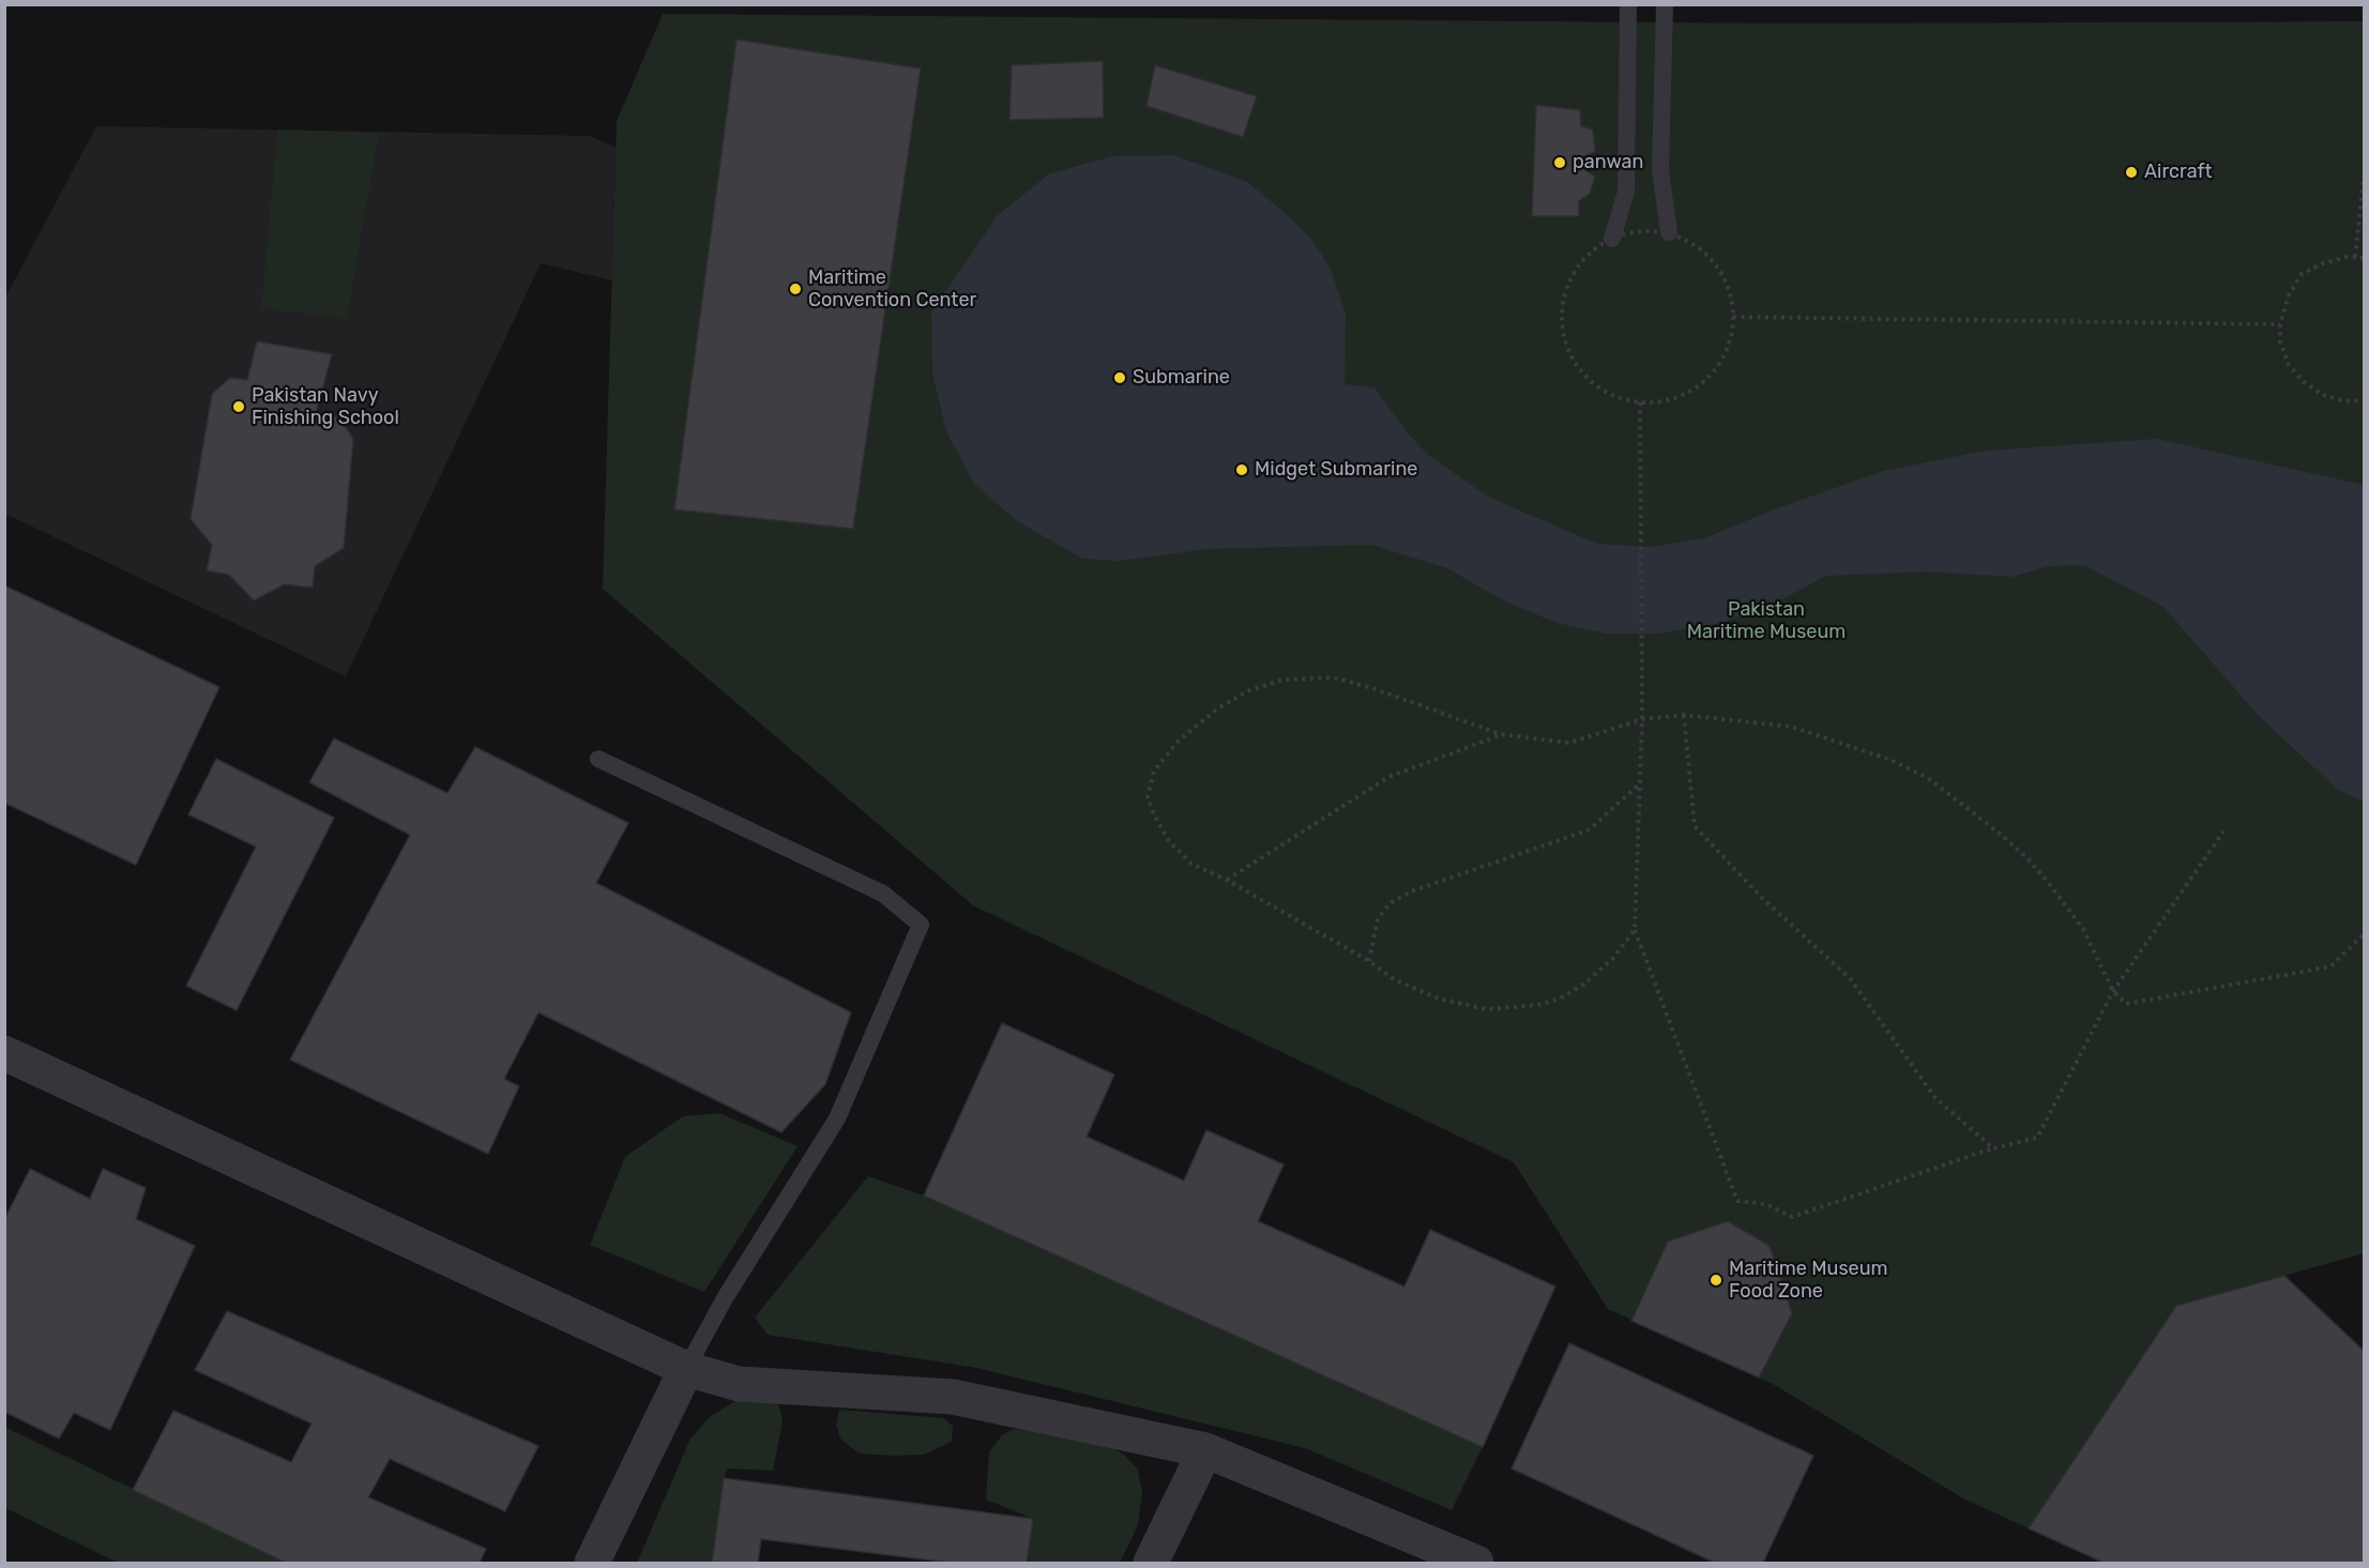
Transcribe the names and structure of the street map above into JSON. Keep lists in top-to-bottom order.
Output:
{
  "parks": ["Pakistan Maritime Museum"],
  "places": [
    "panwan",
    "Aircraft",
    "Maritime Convention Center",
    "Submarine",
    "Pakistan Navy Finishing School",
    "Midget Submarine",
    "Maritime Museum Food Zone"
  ]
}
